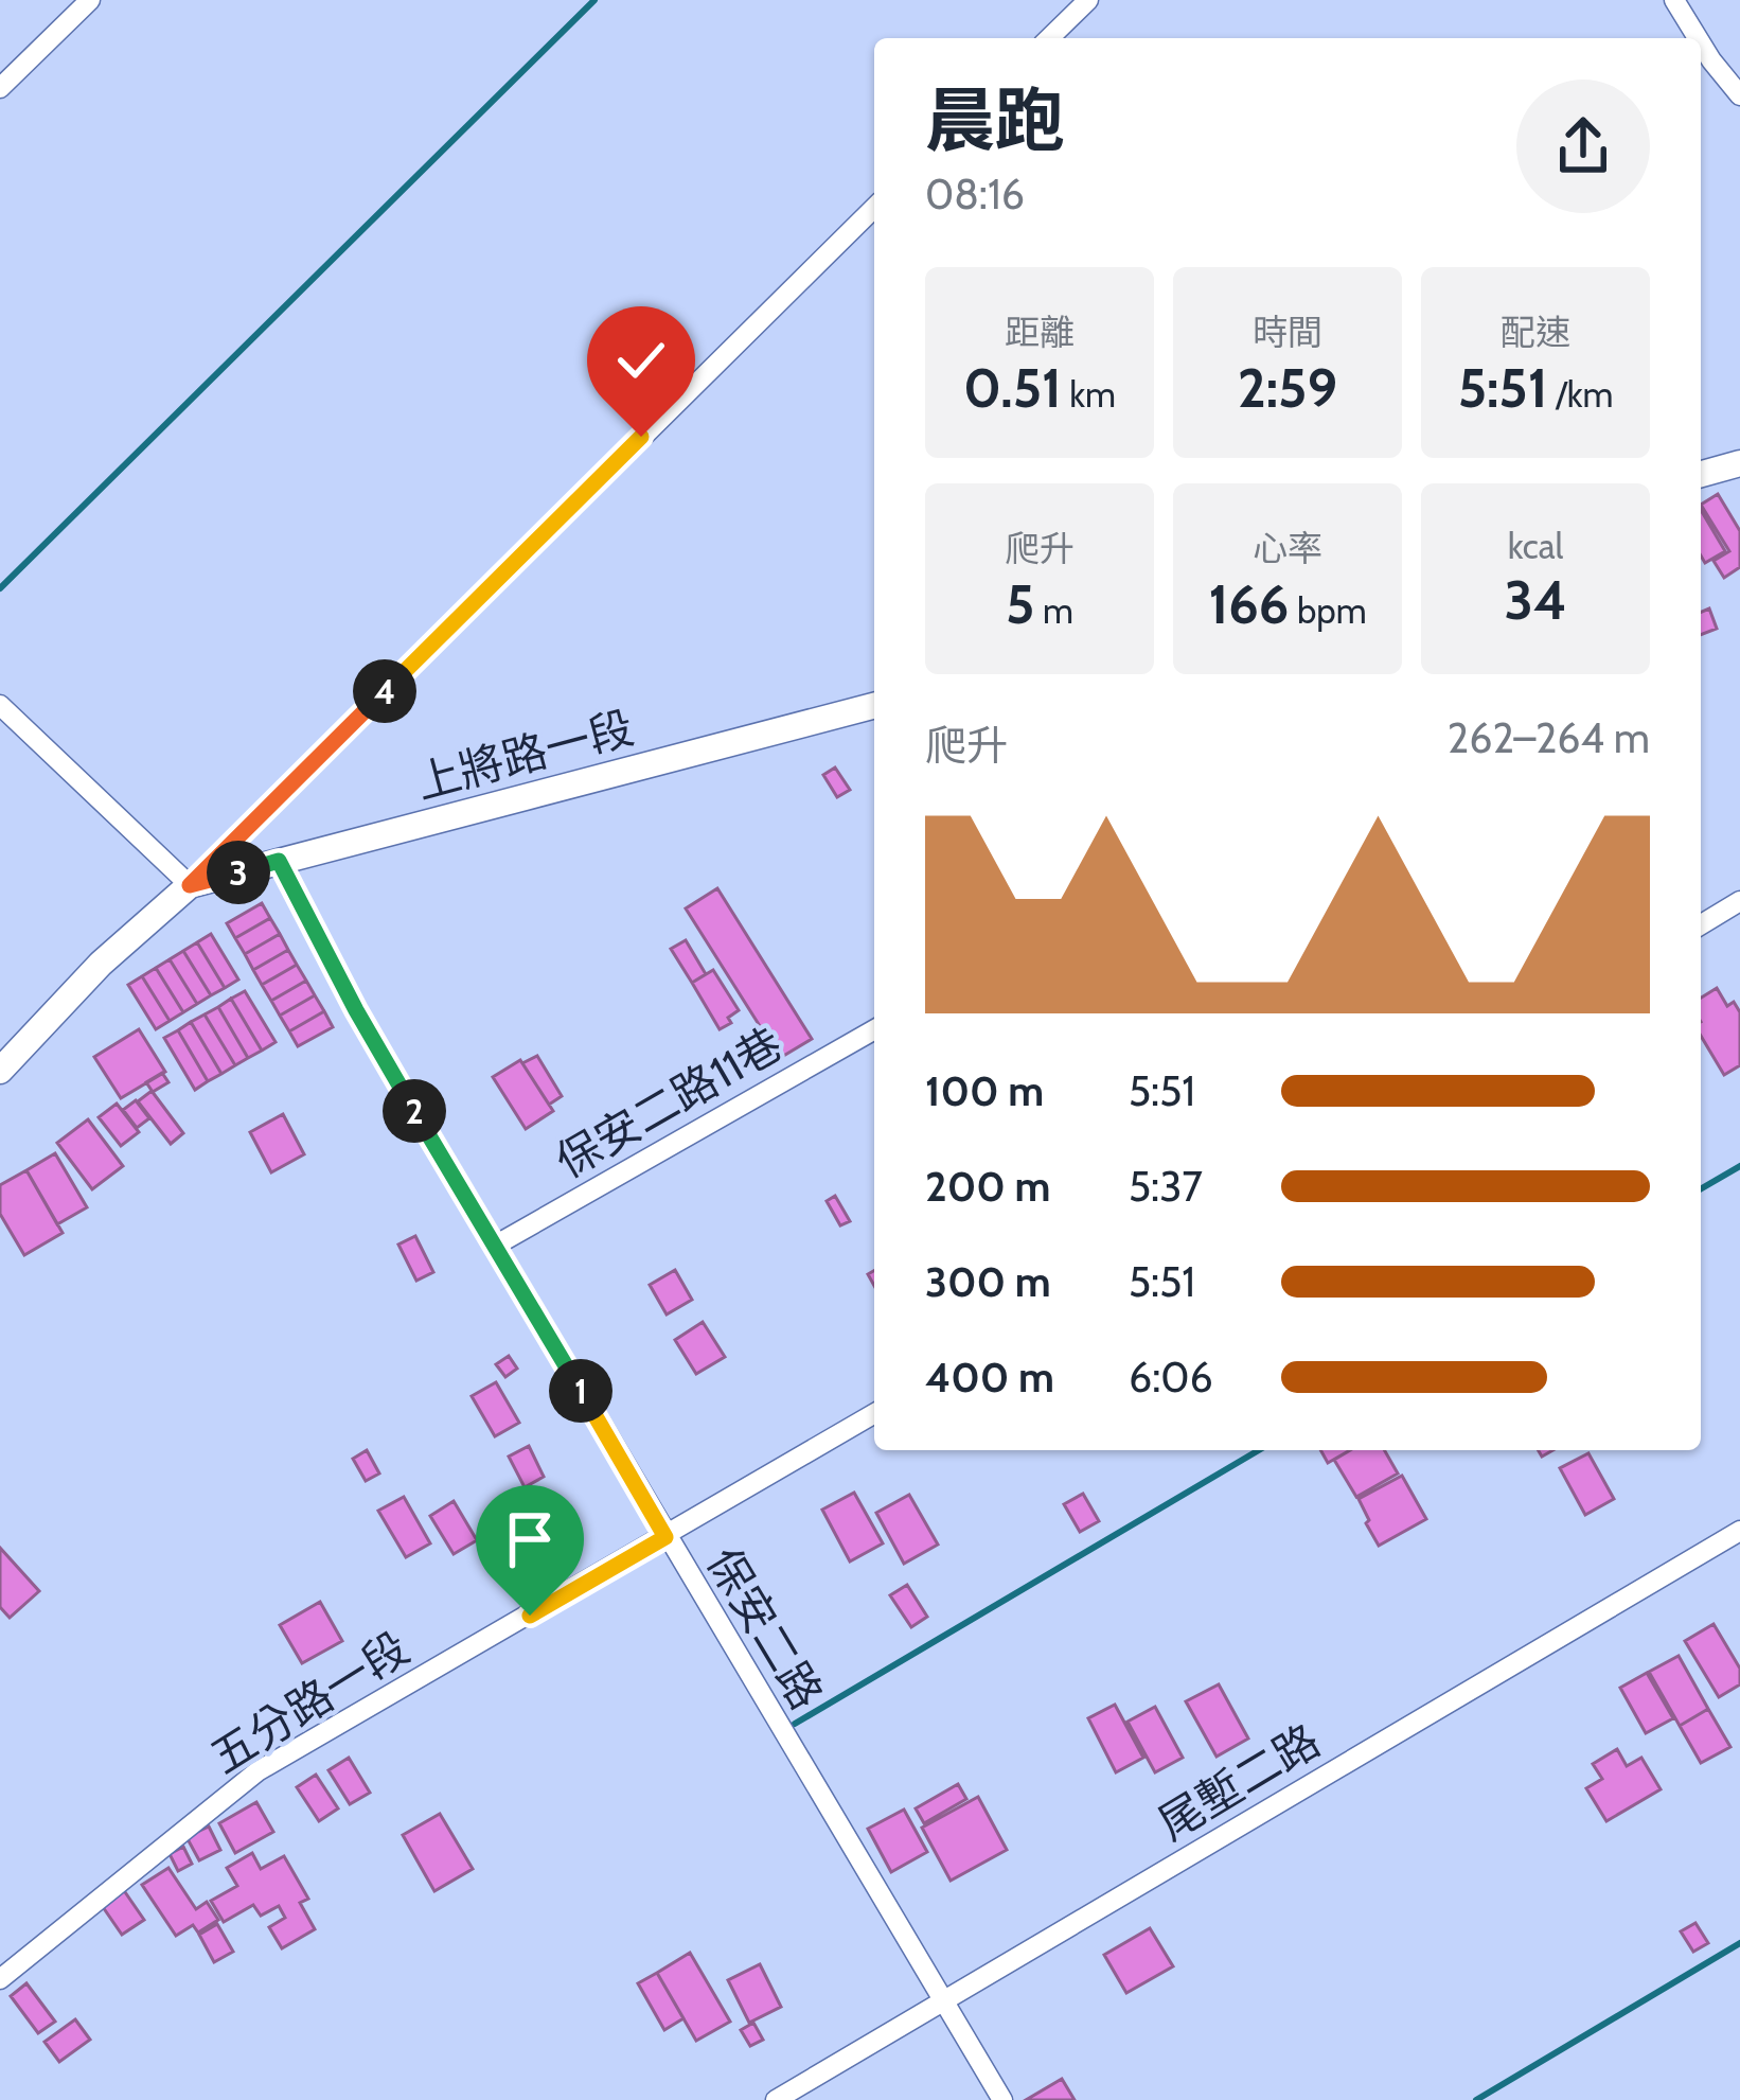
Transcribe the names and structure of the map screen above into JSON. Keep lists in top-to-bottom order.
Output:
{
  "streets": {
    "main road": ["上將路一段"],
    "street": [
      "保安二路11巷",
      "保安二路",
      "五分路一段",
      "尾塹二路"
    ]
  },
  "crossings": [
    ["上將路一段", "保安二路"],
    ["保安二路11巷", "保安二路"],
    ["保安二路", "五分路一段"],
    ["保安二路", "尾塹二路"]
  ],
  "page": {
    "heading": ["晨跑", "08:16"],
    "stats": [
      ["距離", "0.51 km"],
      ["時間", "2:59"],
      ["配速", "5:51 /km"],
      ["爬升", "5 m"],
      ["心率", "166 bpm"],
      ["kcal", "34"]
    ],
    "pins": [
      "4",
      "3",
      "2",
      "1"
    ],
    "chart": ["爬升", "262–264 m"],
    "list": [
      {
        "name": "100 m",
        "note": "5:51"
      },
      {
        "name": "200 m",
        "note": "5:37"
      },
      {
        "name": "300 m",
        "note": "5:51"
      },
      {
        "name": "400 m",
        "note": "6:06"
      }
    ]
  }
}
